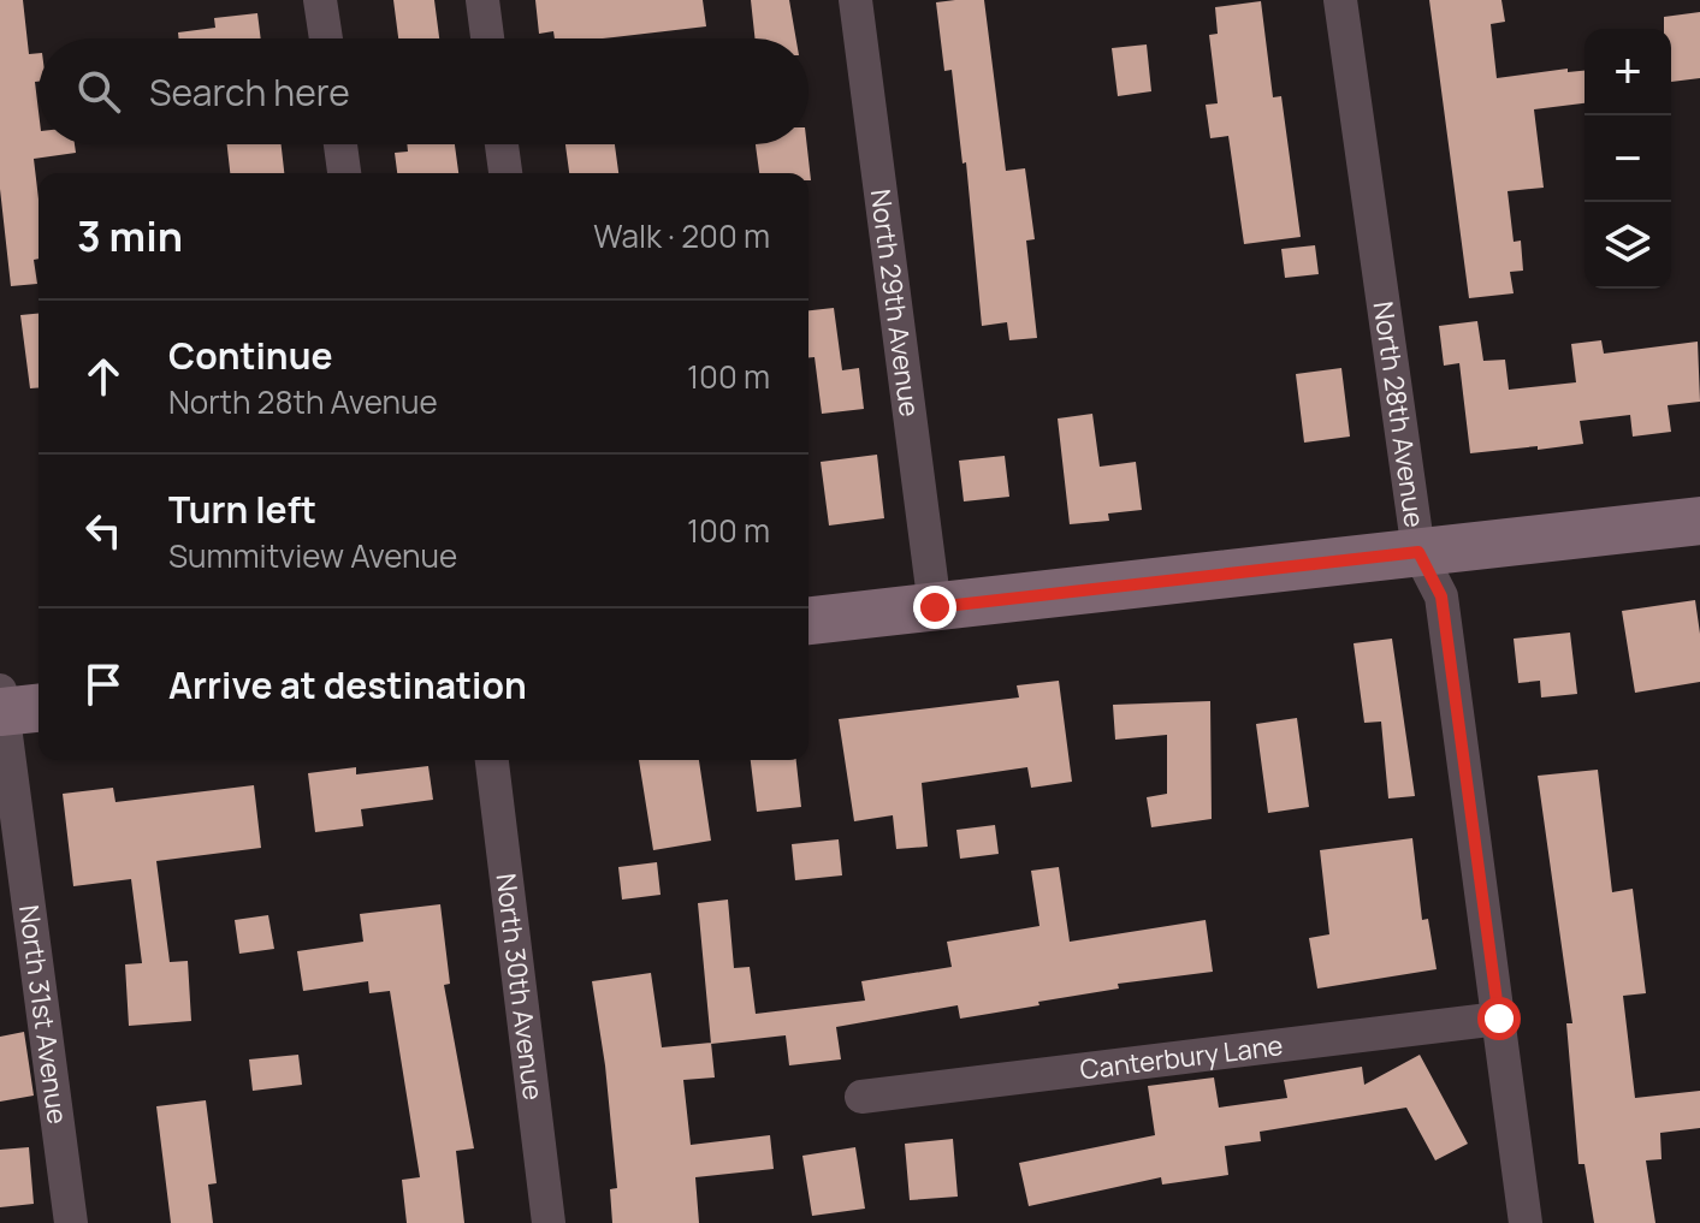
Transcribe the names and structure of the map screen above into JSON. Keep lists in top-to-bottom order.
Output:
{
  "streets": {
    "street": [
      "North 29th Avenue",
      "North 28th Avenue",
      "North 30th Avenue",
      "North 31st Avenue",
      "Canterbury Lane"
    ]
  },
  "crossings": [
    ["North 28th Avenue", "Canterbury Lane"]
  ],
  "page": {
    "map_buttons": ["+", "−"],
    "search": "Search here",
    "heading": ["3 min", "Walk · 200 m"],
    "list": [
      ["Continue", "North 28th Avenue", "100 m"],
      ["Turn left", "Summitview Avenue", "100 m"],
      "Arrive at destination"
    ]
  }
}
